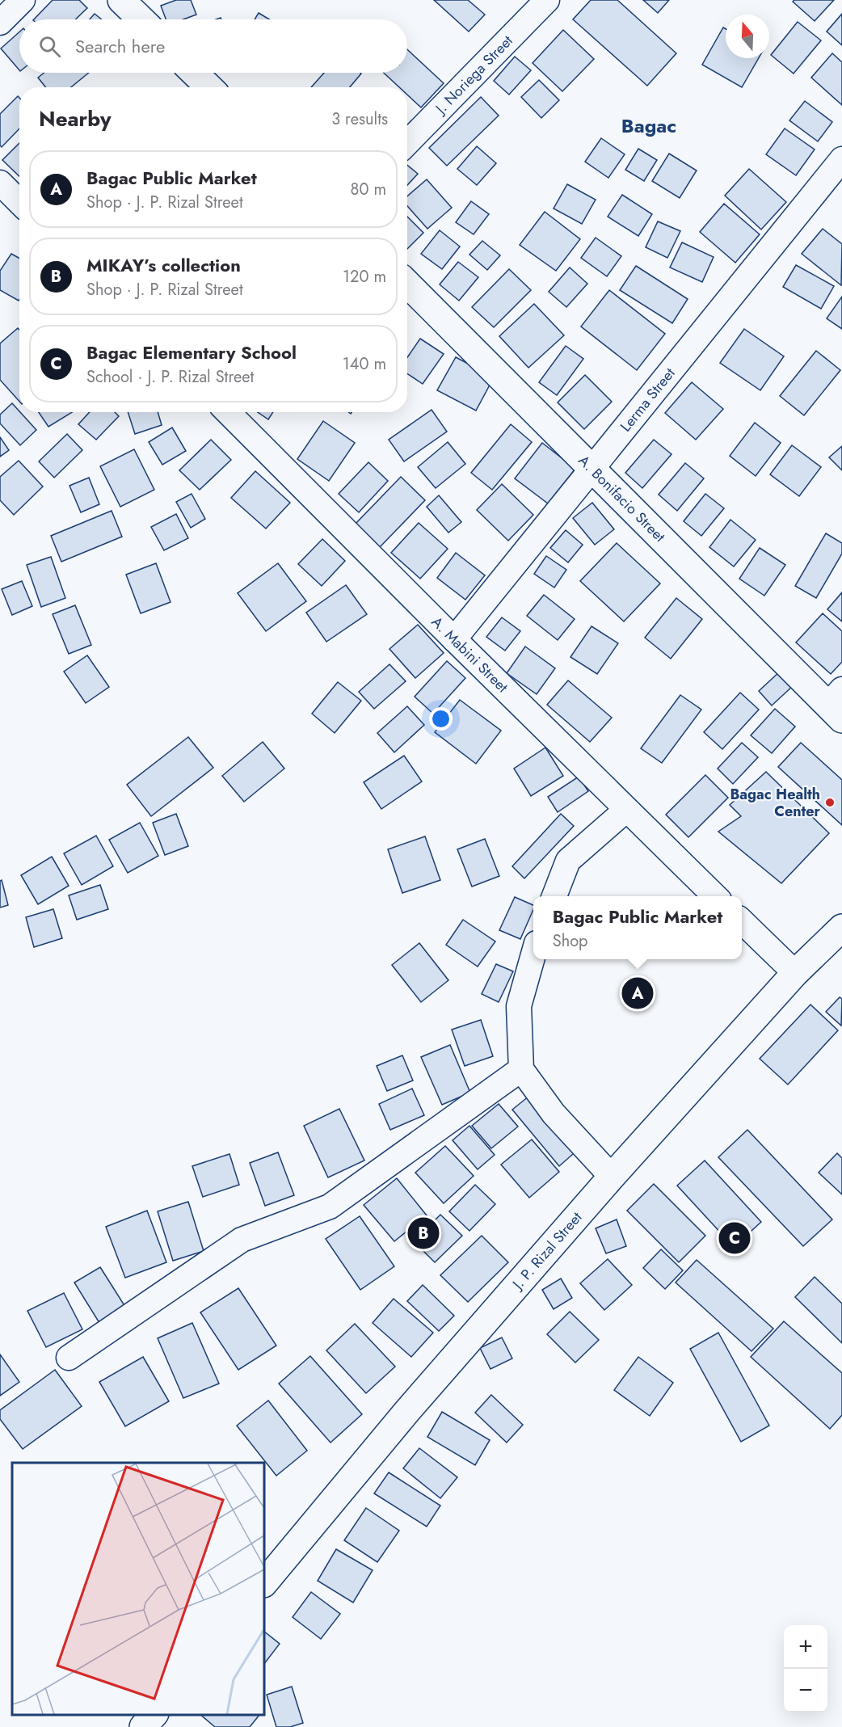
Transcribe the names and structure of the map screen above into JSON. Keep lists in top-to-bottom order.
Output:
{
  "streets": {
    "street": [
      "J. Noriega Street",
      "Lerma Street",
      "A. Bonifacio Street",
      "A. Mabini Street",
      "J. P. Rizal Street"
    ]
  },
  "crossings": [
    ["Lerma Street", "A. Bonifacio Street"],
    ["Lerma Street", "A. Mabini Street"]
  ],
  "districts": ["Bagac"],
  "places": ["Bagac Health Center"],
  "north": "top",
  "page": {
    "search": "Search here",
    "heading": ["Nearby", "3 results"],
    "list": [
      {
        "mark": "A",
        "name": "Bagac Public Market",
        "note": "Shop · J. P. Rizal Street",
        "value": "80 m"
      },
      {
        "mark": "B",
        "name": "MIKAY’s collection",
        "note": "Shop · J. P. Rizal Street",
        "value": "120 m"
      },
      {
        "mark": "C",
        "name": "Bagac Elementary School",
        "note": "School · J. P. Rizal Street",
        "value": "140 m"
      }
    ],
    "popup": ["Bagac Public Market", "Shop"],
    "pins": ["A", "B", "C"],
    "map_buttons": ["+", "−"]
  }
}
